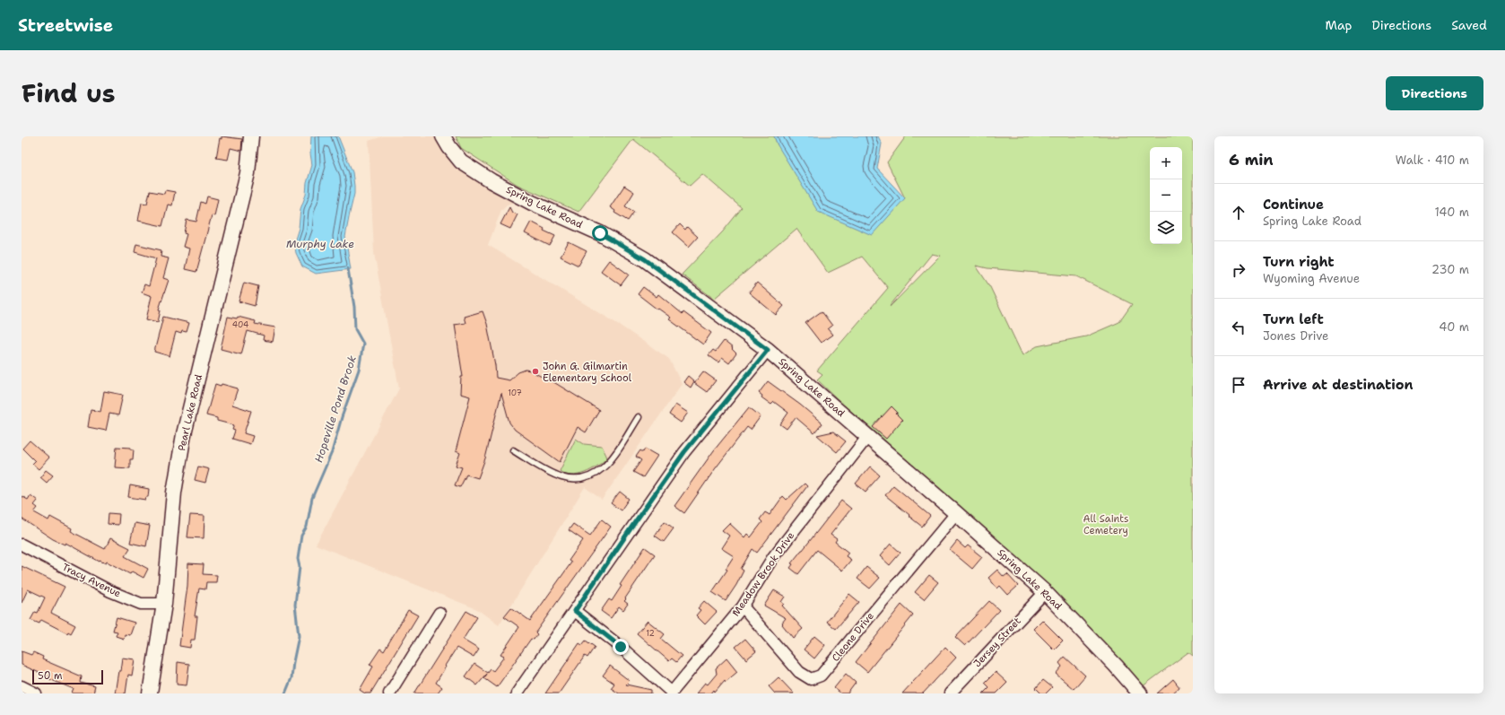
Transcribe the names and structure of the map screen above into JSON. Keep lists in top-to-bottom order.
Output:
{
  "streets": {
    "main road": ["Spring Lake Road", "Pearl Lake Road"],
    "street": [
      "Meadow Brook Drive",
      "Tracy Avenue",
      "Cleone Drive",
      "Jersey Street"
    ]
  },
  "crossings": [
    ["Spring Lake Road", "Meadow Brook Drive"],
    ["Spring Lake Road", "Cleone Drive"],
    ["Spring Lake Road", "Jersey Street"],
    ["Pearl Lake Road", "Tracy Avenue"],
    ["Meadow Brook Drive", "Cleone Drive"]
  ],
  "water": ["Murphy Lake", "Hopeville Pond Brook"],
  "parks": ["All Saints Cemetery"],
  "places": ["John G. Gilmartin Elementary School"],
  "house_numbers": ["404", "107", "12"],
  "scale_bar": "50 m",
  "page": {
    "header": "Streetwise",
    "nav": ["Map", "Directions", "Saved"],
    "title": "Find us",
    "buttons": "Directions",
    "heading": ["6 min", "Walk · 410 m"],
    "map_buttons": ["+", "−"],
    "list": [
      ["Continue", "Spring Lake Road", "140 m"],
      ["Turn right", "Wyoming Avenue", "230 m"],
      ["Turn left", "Jones Drive", "40 m"],
      "Arrive at destination"
    ],
    "scale": "50 m"
  }
}
